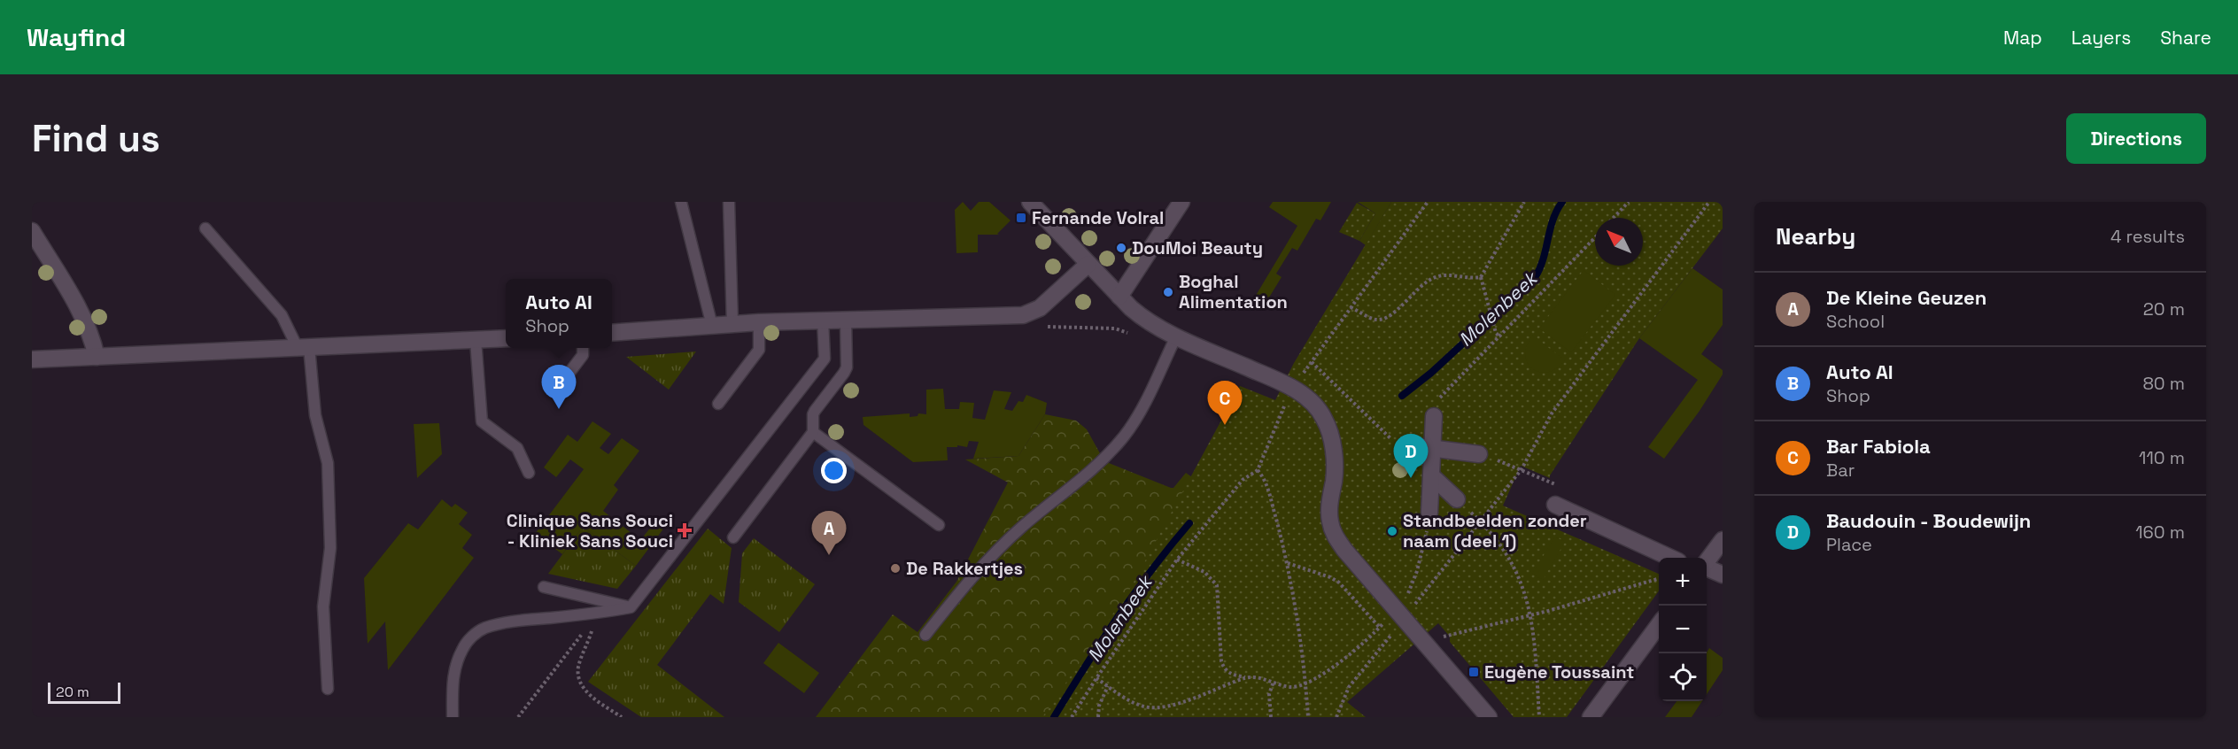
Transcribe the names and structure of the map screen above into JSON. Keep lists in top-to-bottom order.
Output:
{
  "water": ["Molenbeek"],
  "places": {
    "transit": ["Fernande Volral", "Eugène Toussaint"],
    "other": [
      "DouMoi Beauty",
      "Boghal Alimentation",
      "Standbeelden zonder naam (deel 1)",
      "De Rakkertjes"
    ],
    "health": ["Clinique Sans Souci - Kliniek Sans Souci"]
  },
  "scale_bar": "20 m",
  "north": "top left",
  "page": {
    "header": "Wayfind",
    "nav": ["Map", "Layers", "Share"],
    "buttons": "Directions",
    "title": "Find us",
    "heading": ["Nearby", "4 results"],
    "list": [
      {
        "mark": "A",
        "name": "De Kleine Geuzen",
        "note": "School",
        "value": "20 m"
      },
      {
        "mark": "B",
        "name": "Auto AI",
        "note": "Shop",
        "value": "80 m"
      },
      {
        "mark": "C",
        "name": "Bar Fabiola",
        "note": "Bar",
        "value": "110 m"
      },
      {
        "mark": "D",
        "name": "Baudouin - Boudewijn",
        "note": "Place",
        "value": "160 m"
      }
    ],
    "popup": ["Auto AI", "Shop"],
    "pins": [
      "B",
      "C",
      "D",
      "A"
    ],
    "map_buttons": ["+", "−"],
    "scale": "20 m"
  }
}
